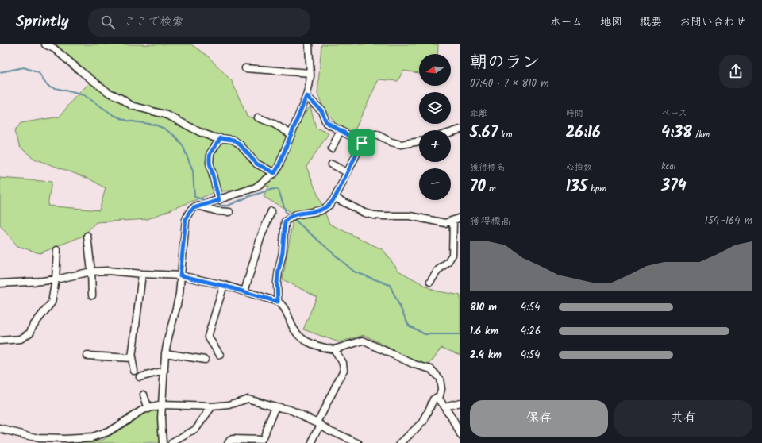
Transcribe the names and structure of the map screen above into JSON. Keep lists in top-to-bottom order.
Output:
{
  "north": "left",
  "page": {
    "header": "Sprintly",
    "search": "ここで検索",
    "nav": [
      "ホーム",
      "地図",
      "概要",
      "お問い合わせ"
    ],
    "heading": ["朝のラン", "07:40 · 7 × 810 m"],
    "map_buttons": ["+", "−"],
    "stats": [
      ["距離", "5.67 km"],
      ["時間", "26:16"],
      ["ペース", "4:38 /km"],
      ["獲得標高", "70 m"],
      ["心拍数", "135 bpm"],
      ["kcal", "374"]
    ],
    "chart": ["獲得標高", "154–164 m"],
    "list": [
      {
        "name": "810 m",
        "note": "4:54"
      },
      {
        "name": "1.6 km",
        "note": "4:26"
      },
      {
        "name": "2.4 km",
        "note": "4:54"
      }
    ],
    "buttons": ["保存", "共有"]
  }
}
